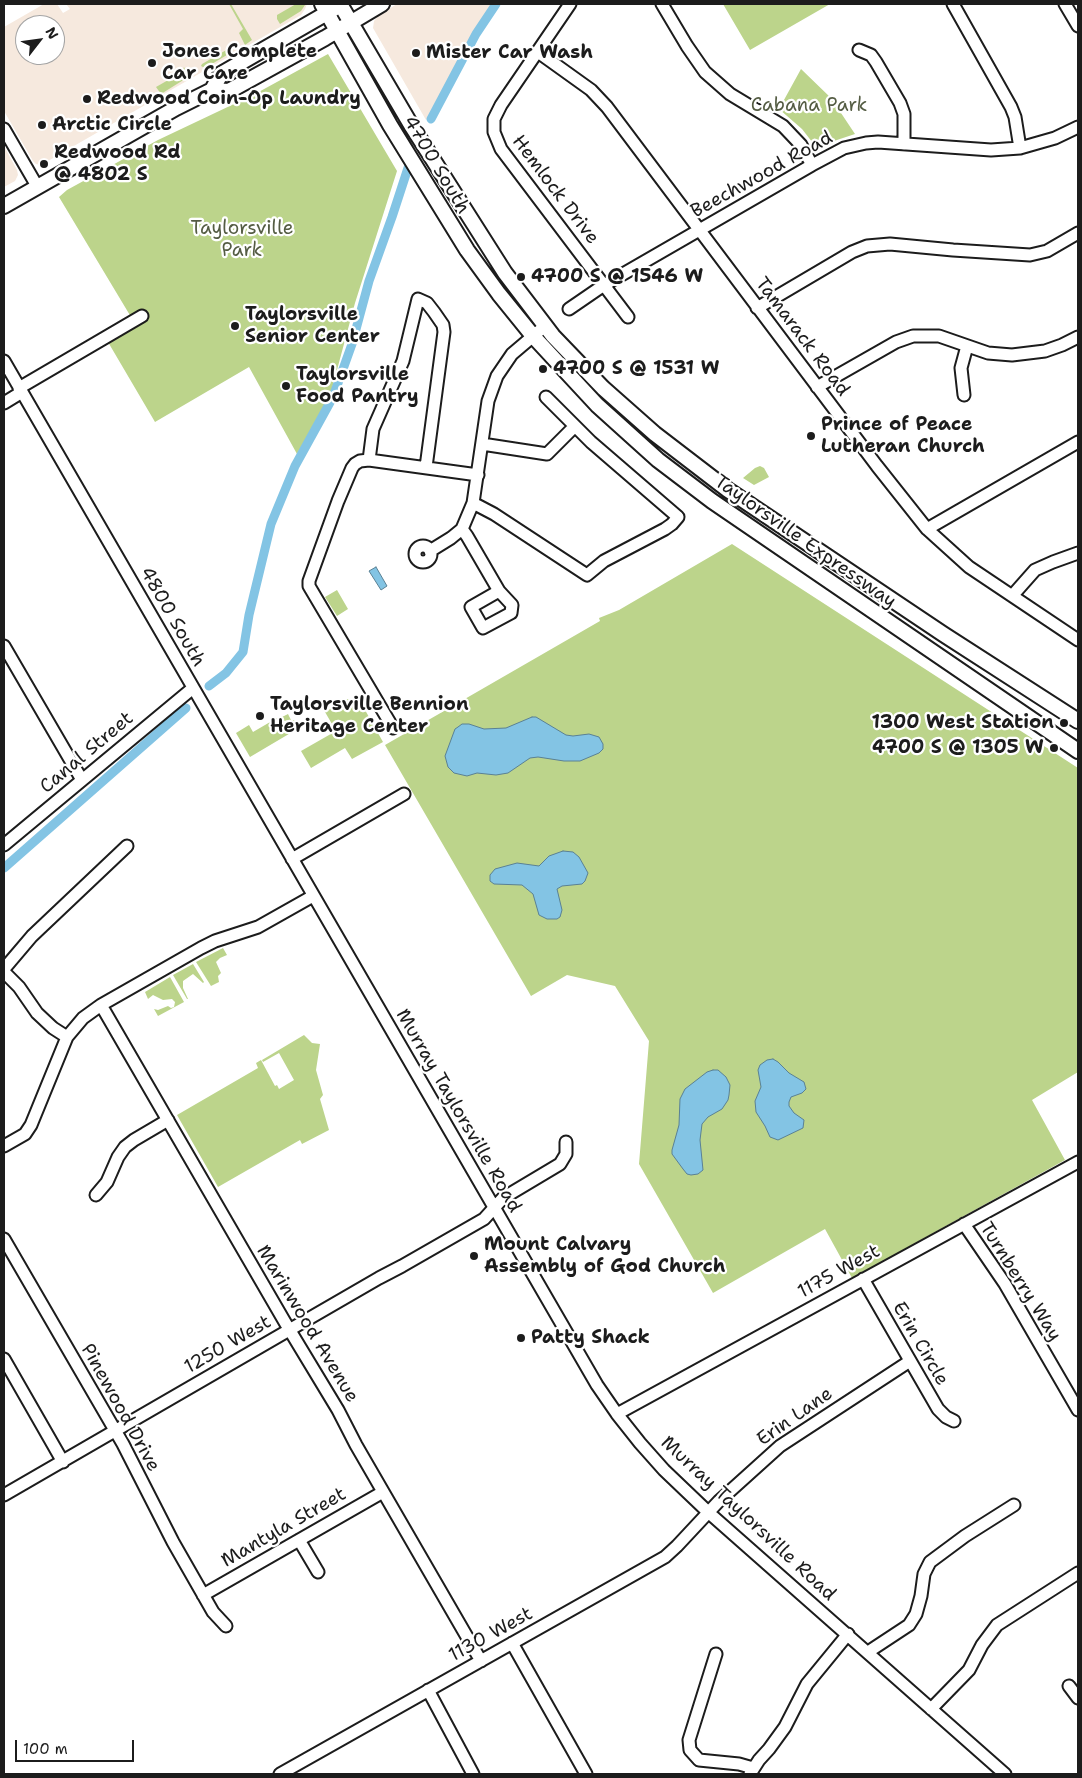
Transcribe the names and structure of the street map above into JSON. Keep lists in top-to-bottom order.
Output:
{
  "streets": {
    "main road": ["4700 South", "Taylorsville Expressway"],
    "street": [
      "Beechwood Road",
      "Hemlock Drive",
      "Tamarack Road",
      "4800 South",
      "Canal Street",
      "Murray Taylorsville Road",
      "1175 West",
      "Turnberry Way",
      "Marinwood Avenue",
      "Erin Circle",
      "1250 West",
      "Pinewood Drive",
      "Erin Lane",
      "Mantyla Street",
      "1130 West"
    ]
  },
  "crossings": [
    ["4700 South", "Taylorsville Expressway"],
    ["Beechwood Road", "Hemlock Drive"],
    ["Beechwood Road", "Tamarack Road"],
    ["Hemlock Drive", "Tamarack Road"],
    ["4800 South", "Canal Street"],
    ["4800 South", "Murray Taylorsville Road"],
    ["Murray Taylorsville Road", "1175 West"],
    ["Murray Taylorsville Road", "1250 West"],
    ["Murray Taylorsville Road", "Erin Lane"],
    ["Murray Taylorsville Road", "1130 West"],
    ["1175 West", "Turnberry Way"],
    ["1175 West", "Erin Circle"],
    ["Marinwood Avenue", "1250 West"],
    ["Marinwood Avenue", "Mantyla Street"],
    ["Marinwood Avenue", "1130 West"],
    ["Erin Circle", "Erin Lane"],
    ["1250 West", "Pinewood Drive"],
    ["Pinewood Drive", "Mantyla Street"],
    ["Erin Lane", "1130 West"]
  ],
  "parks": ["Cabana Park", "Taylorsville Park"],
  "places": [
    "Mister Car Wash",
    "Jones Complete Car Care",
    "Redwood Coin-Op Laundry",
    "Arctic Circle",
    "Redwood Rd @ 4802 S",
    "4700 S @ 1546 W",
    "Taylorsville Senior Center",
    "4700 S @ 1531 W",
    "Taylorsville Food Pantry",
    "Prince of Peace Lutheran Church",
    "Taylorsville Bennion Heritage Center",
    "1300 West Station",
    "4700 S @ 1305 W",
    "Mount Calvary Assembly of God Church",
    "Patty Shack"
  ],
  "scale_bar": "100 m",
  "north": "top right"
}
